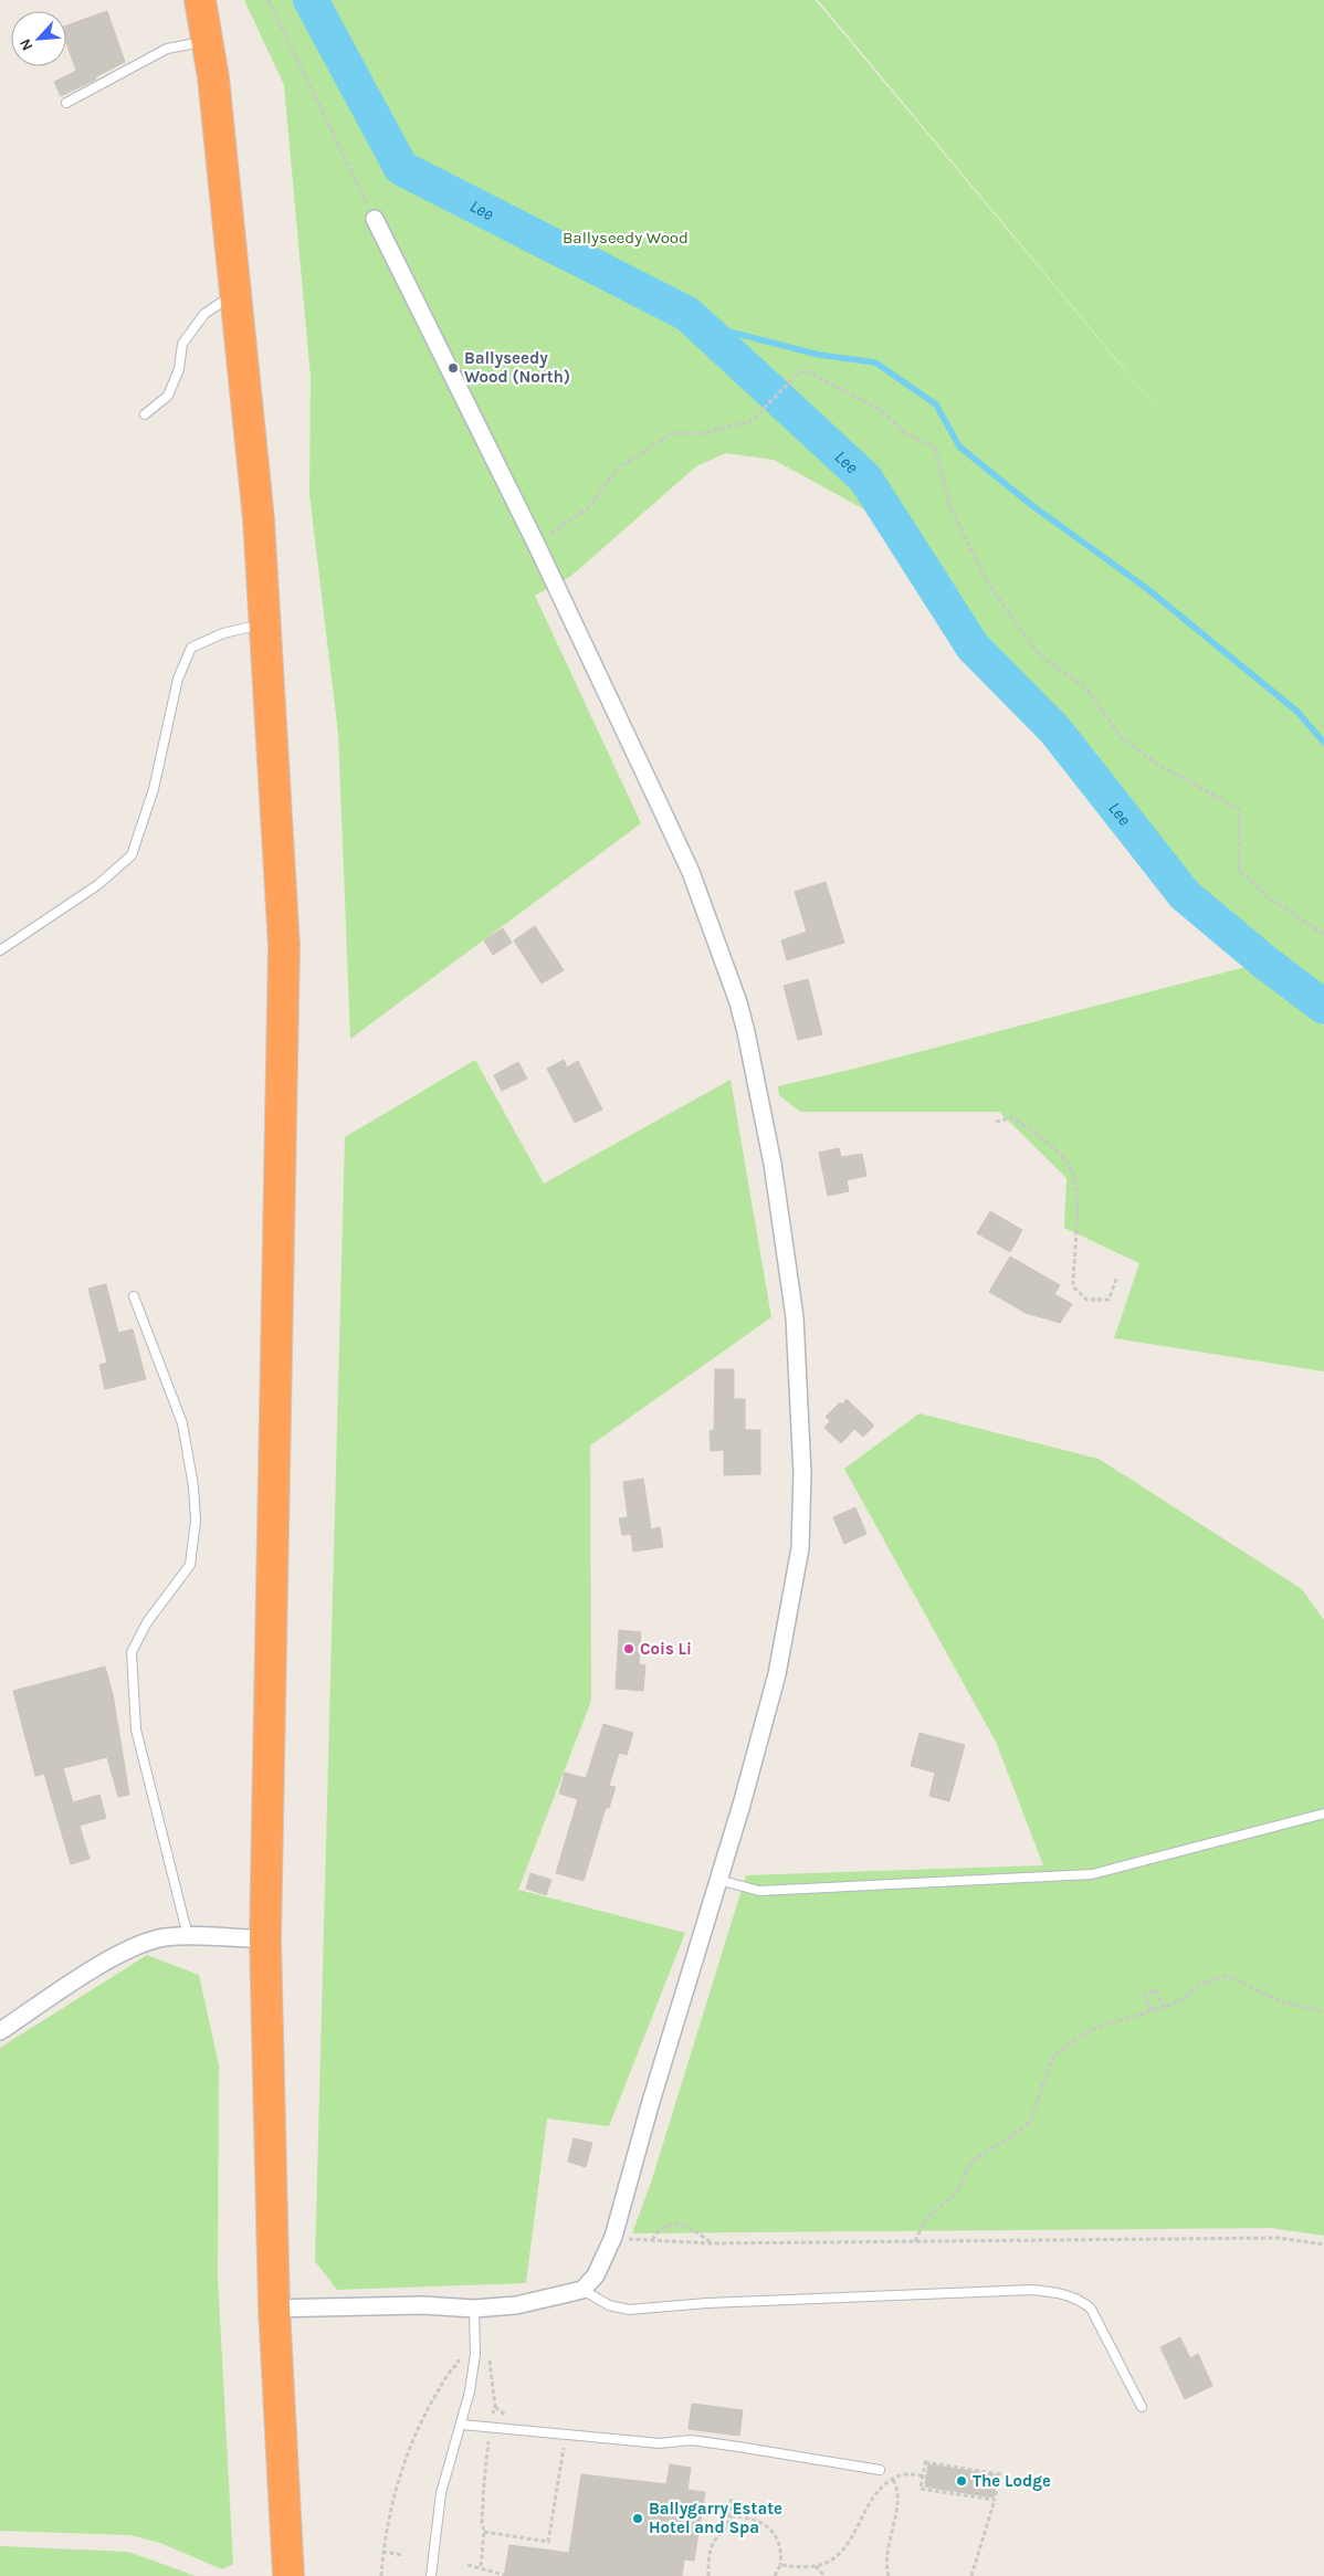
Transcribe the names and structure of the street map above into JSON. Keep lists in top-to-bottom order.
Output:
{
  "water": ["Lee"],
  "parks": ["Ballyseedy Wood"],
  "places": [
    "Ballyseedy Wood (North)",
    "Cois Li",
    "The Lodge",
    "Ballygarry Estate Hotel and Spa"
  ],
  "north": "bottom left"
}
